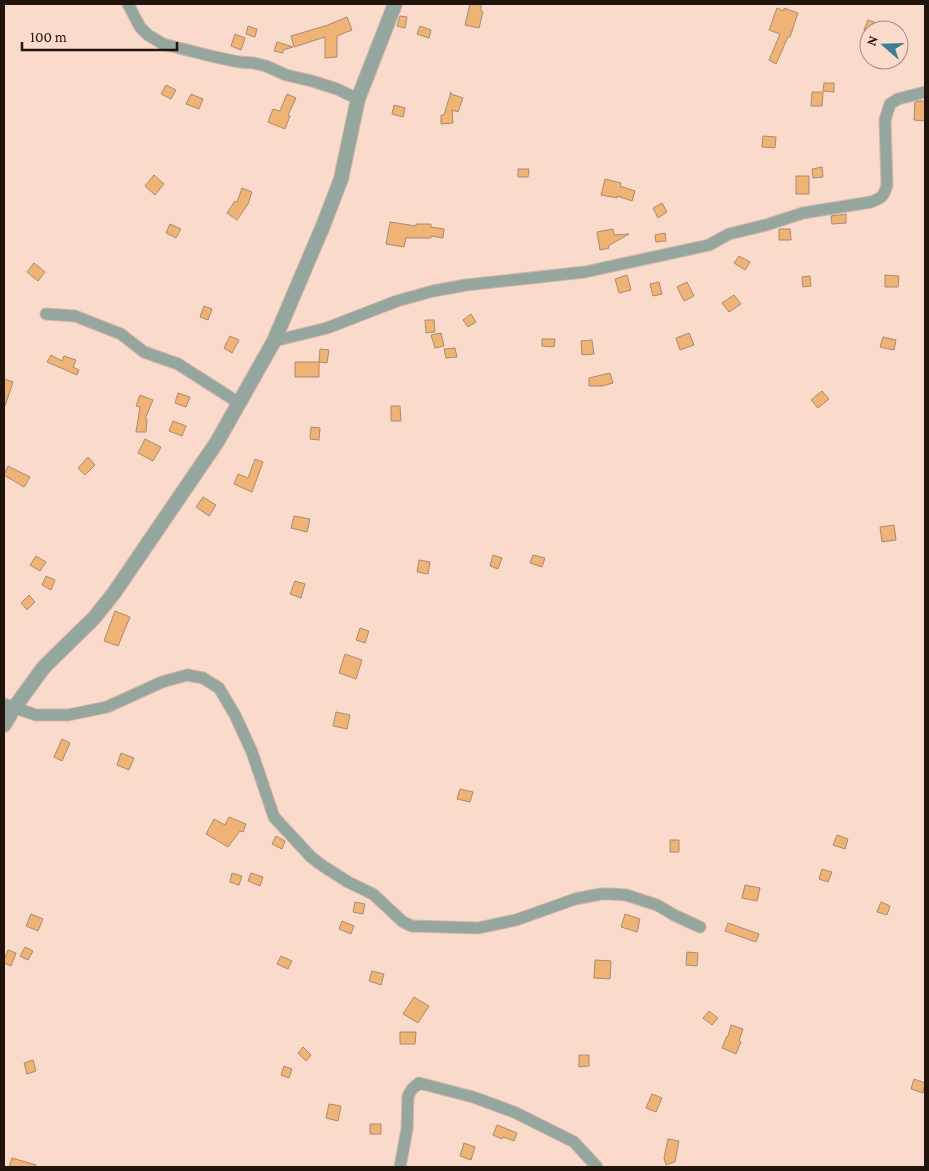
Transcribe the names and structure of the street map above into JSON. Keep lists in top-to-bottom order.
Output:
{
  "scale_bar": "100 m",
  "north": "left"
}
